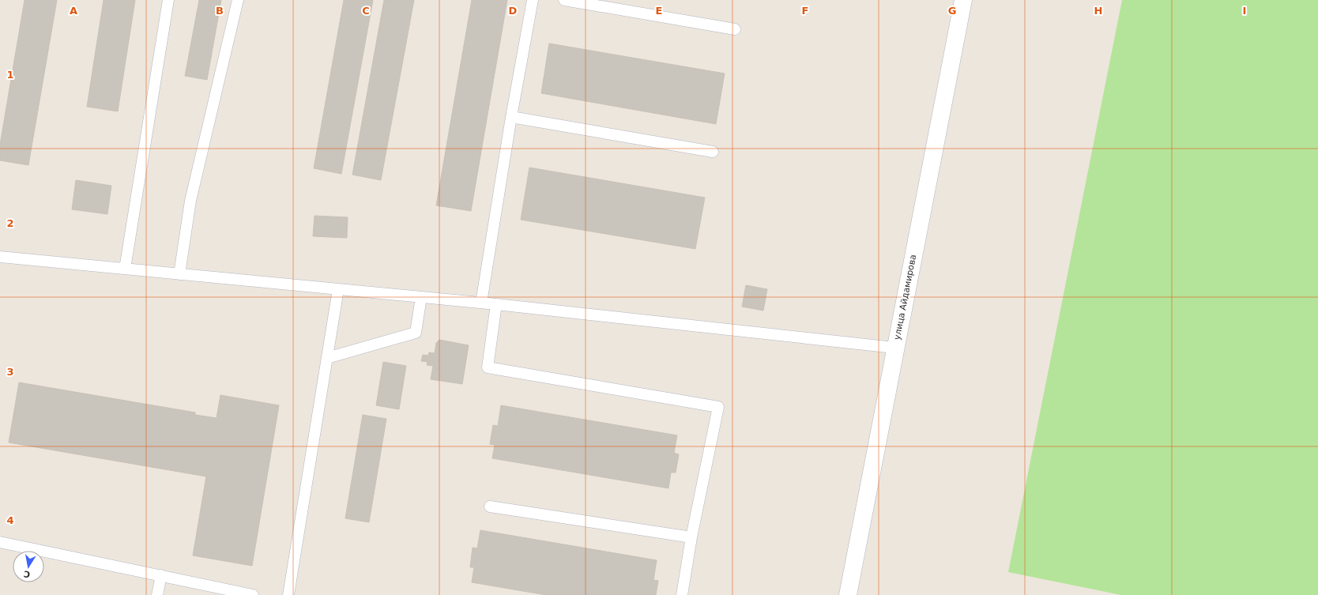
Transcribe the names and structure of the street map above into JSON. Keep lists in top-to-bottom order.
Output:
{
  "streets": {
    "main road": ["улица Айдамирова"]
  },
  "north": "bottom",
  "grid": {
    "columns": [
      "A",
      "B",
      "C",
      "D",
      "E",
      "F",
      "G",
      "H",
      "I"
    ],
    "rows": [
      "1",
      "2",
      "3",
      "4"
    ]
  }
}
